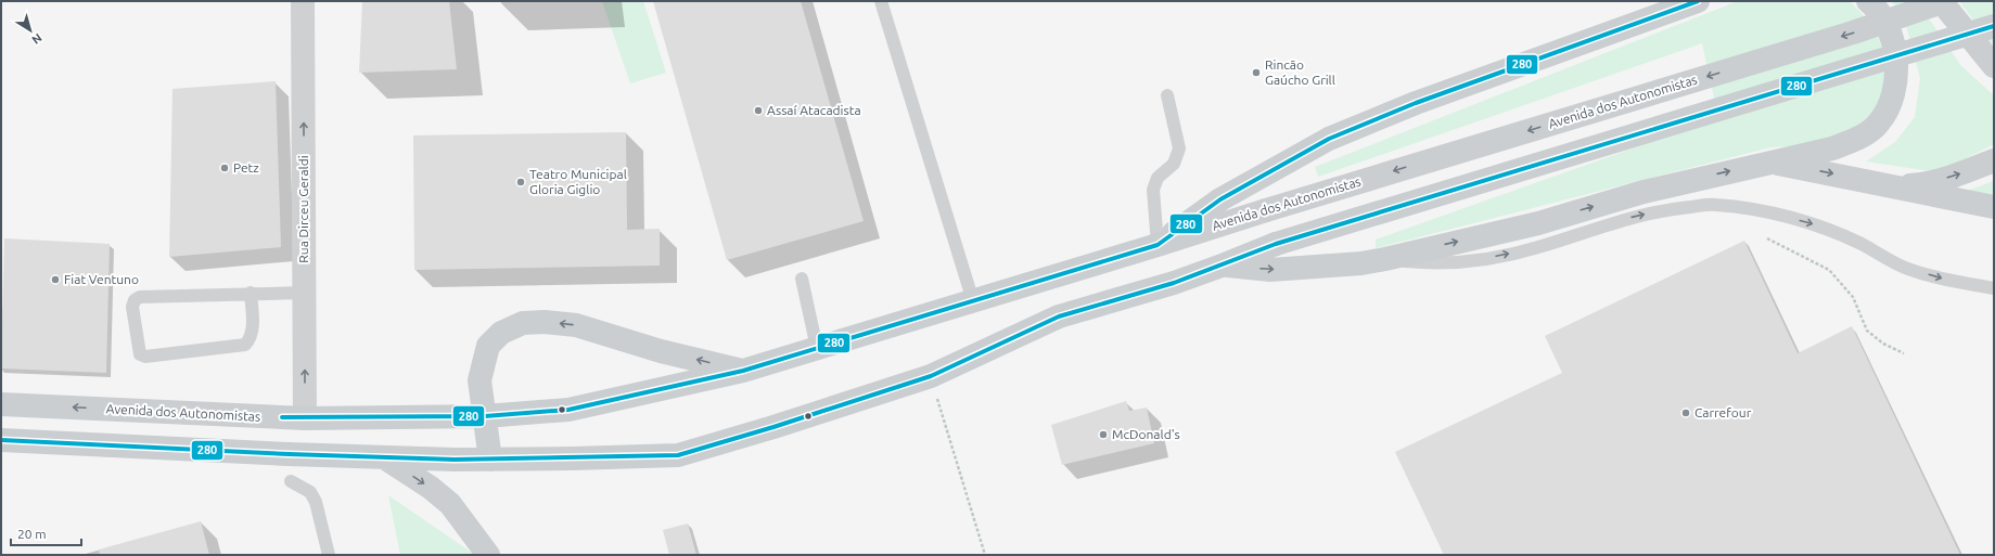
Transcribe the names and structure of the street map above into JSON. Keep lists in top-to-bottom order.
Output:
{
  "streets": {
    "main road": ["Avenida dos Autonomistas"],
    "street": ["Rua Dirceu Geraldi"]
  },
  "crossings": [
    ["Avenida dos Autonomistas", "Rua Dirceu Geraldi"]
  ],
  "one_way": ["Rua Dirceu Geraldi"],
  "places": [
    "Rincão Gaúcho Grill",
    "Assaí Atacadista",
    "Petz",
    "Teatro Municipal Gloria Giglio",
    "Fiat Ventuno",
    "Carrefour",
    "McDonald's"
  ],
  "lines": ["transit line 280"],
  "scale_bar": "20 m",
  "north": "bottom right"
}
